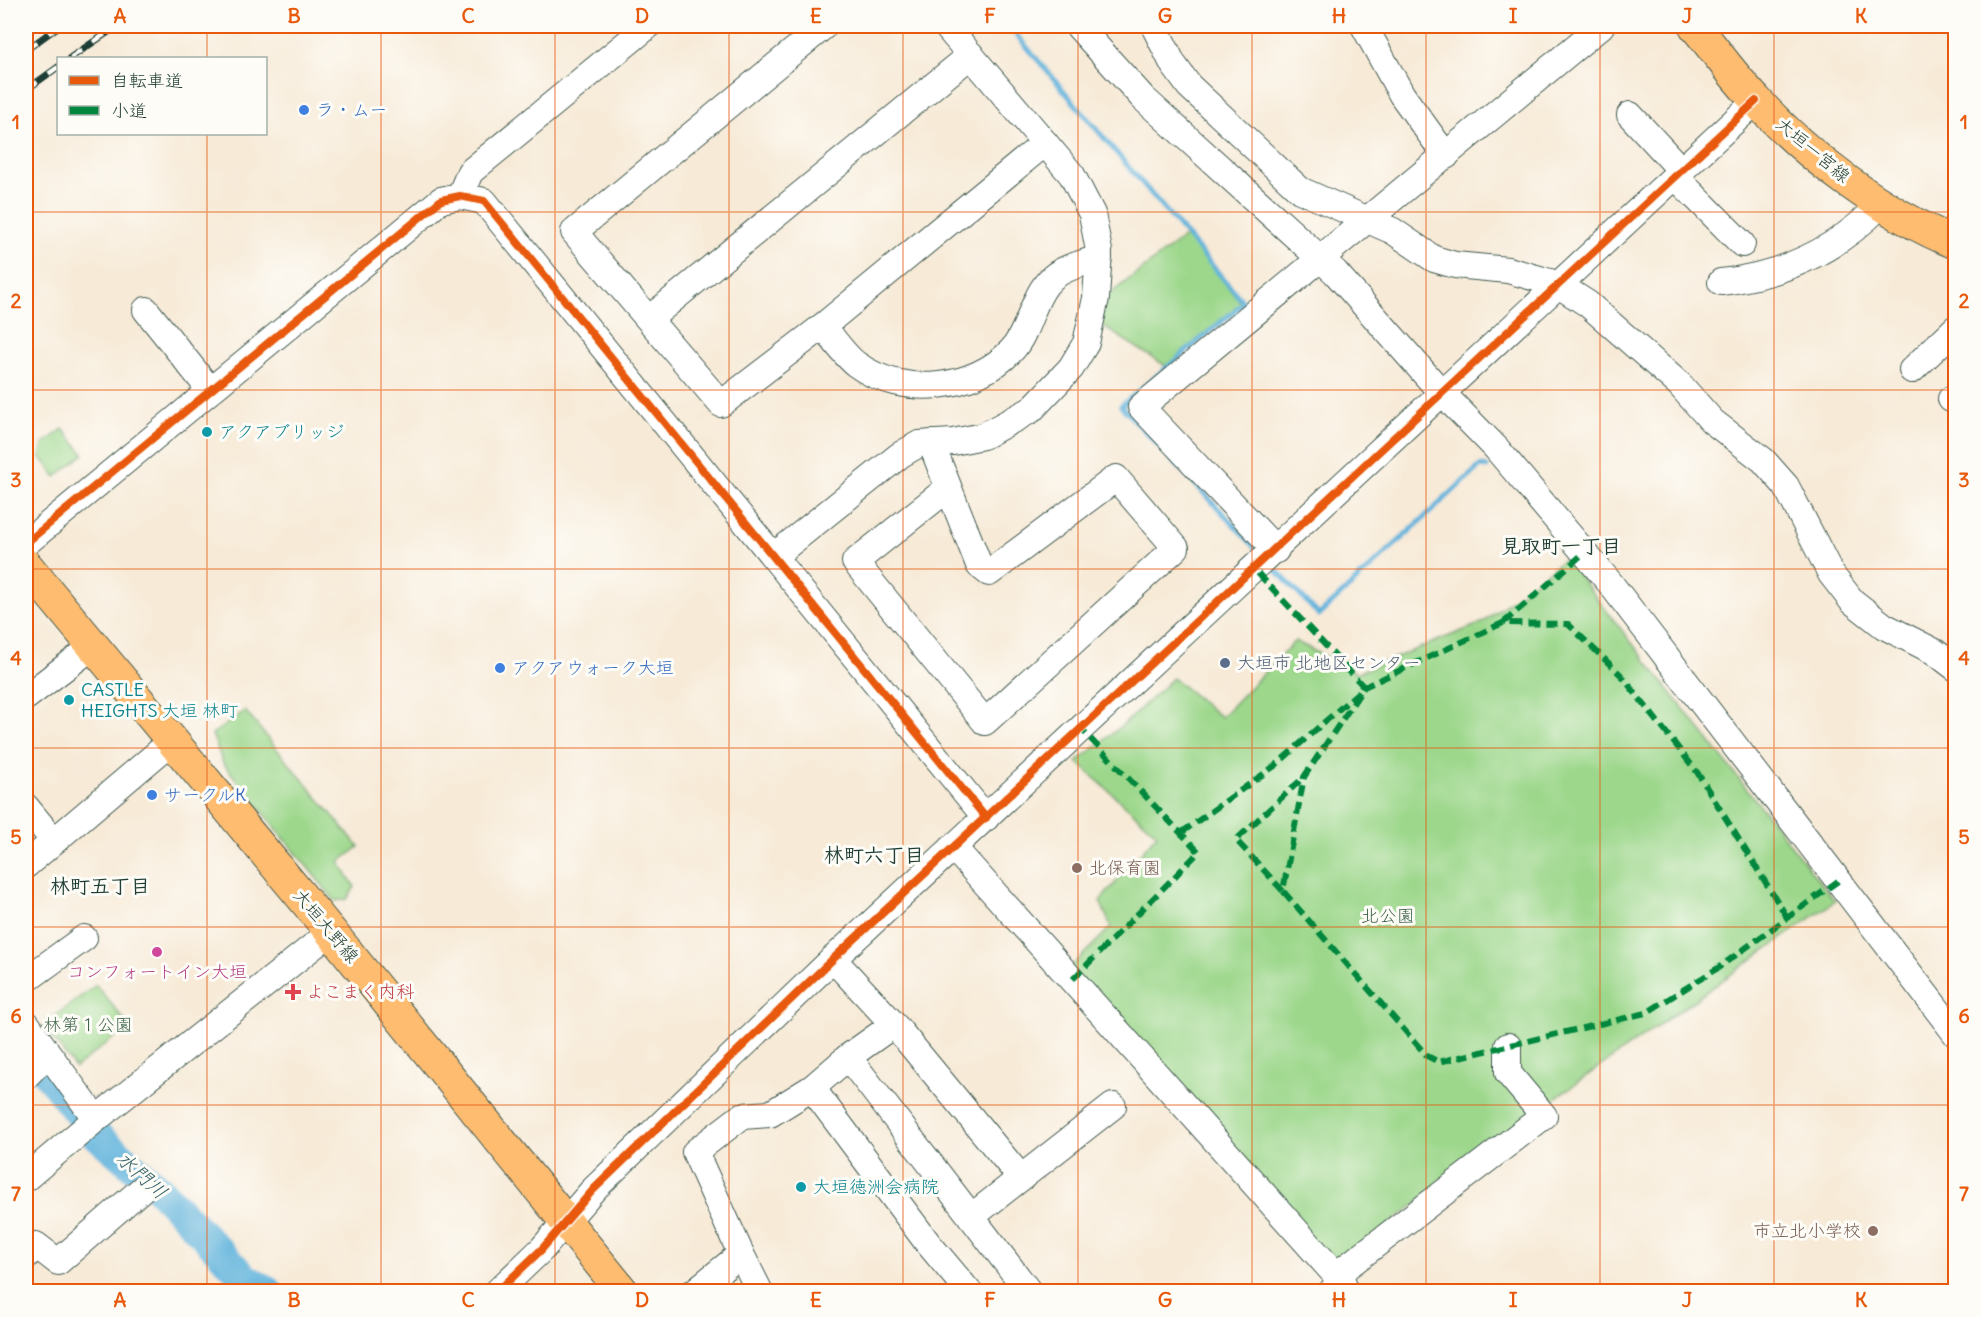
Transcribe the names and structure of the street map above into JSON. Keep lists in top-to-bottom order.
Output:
{
  "streets": {
    "main road": ["大垣一宮線", "大垣大野線"]
  },
  "districts": ["見取町一丁目", "林町六丁目", "林町五丁目"],
  "water": ["水門川"],
  "parks": ["北公園", "林第１公園"],
  "places": {
    "other": [
      "ラ・ムー",
      "アクアブリッジ",
      "大垣市 北地区センター",
      "アクアウォーク大垣",
      "CASTLE HEIGHTS 大垣 林町",
      "サークルK",
      "北保育園",
      "コンフォートイン大垣",
      "大垣徳洲会病院",
      "市立北小学校"
    ],
    "health": ["よこまく内科"]
  },
  "legend": ["自転車道", "小道"],
  "grid": {
    "columns": [
      "A",
      "B",
      "C",
      "D",
      "E",
      "F",
      "G",
      "H",
      "I",
      "J",
      "K"
    ],
    "rows": [
      "1",
      "2",
      "3",
      "4",
      "5",
      "6",
      "7"
    ]
  }
}
